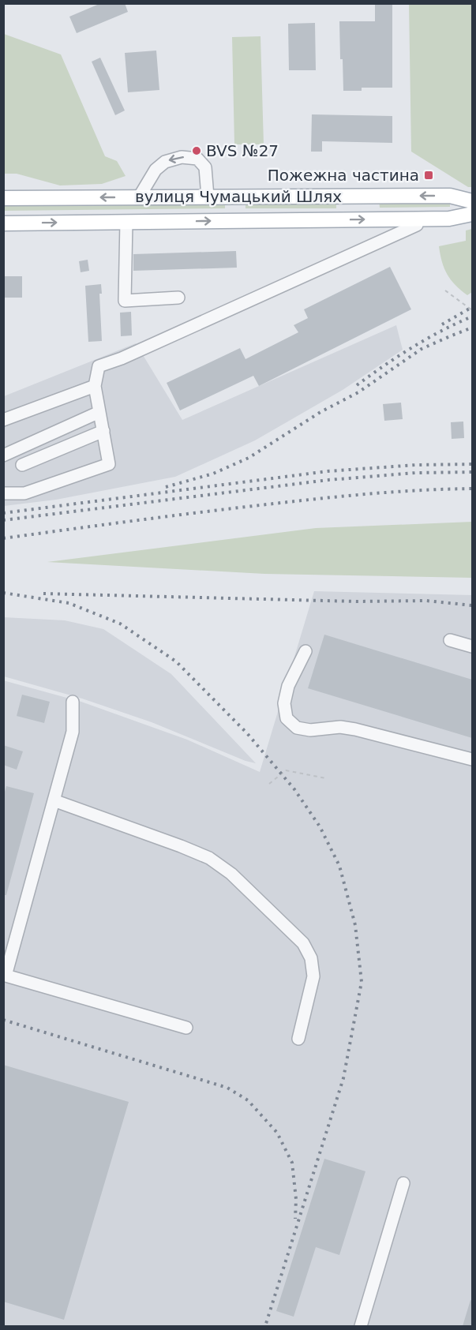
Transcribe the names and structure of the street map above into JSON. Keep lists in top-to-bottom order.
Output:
{
  "streets": {
    "main road": ["вулиця Чумацький Шлях"]
  },
  "places": {
    "other": ["BVS №27"],
    "transit": ["Пожежна частина"]
  }
}
